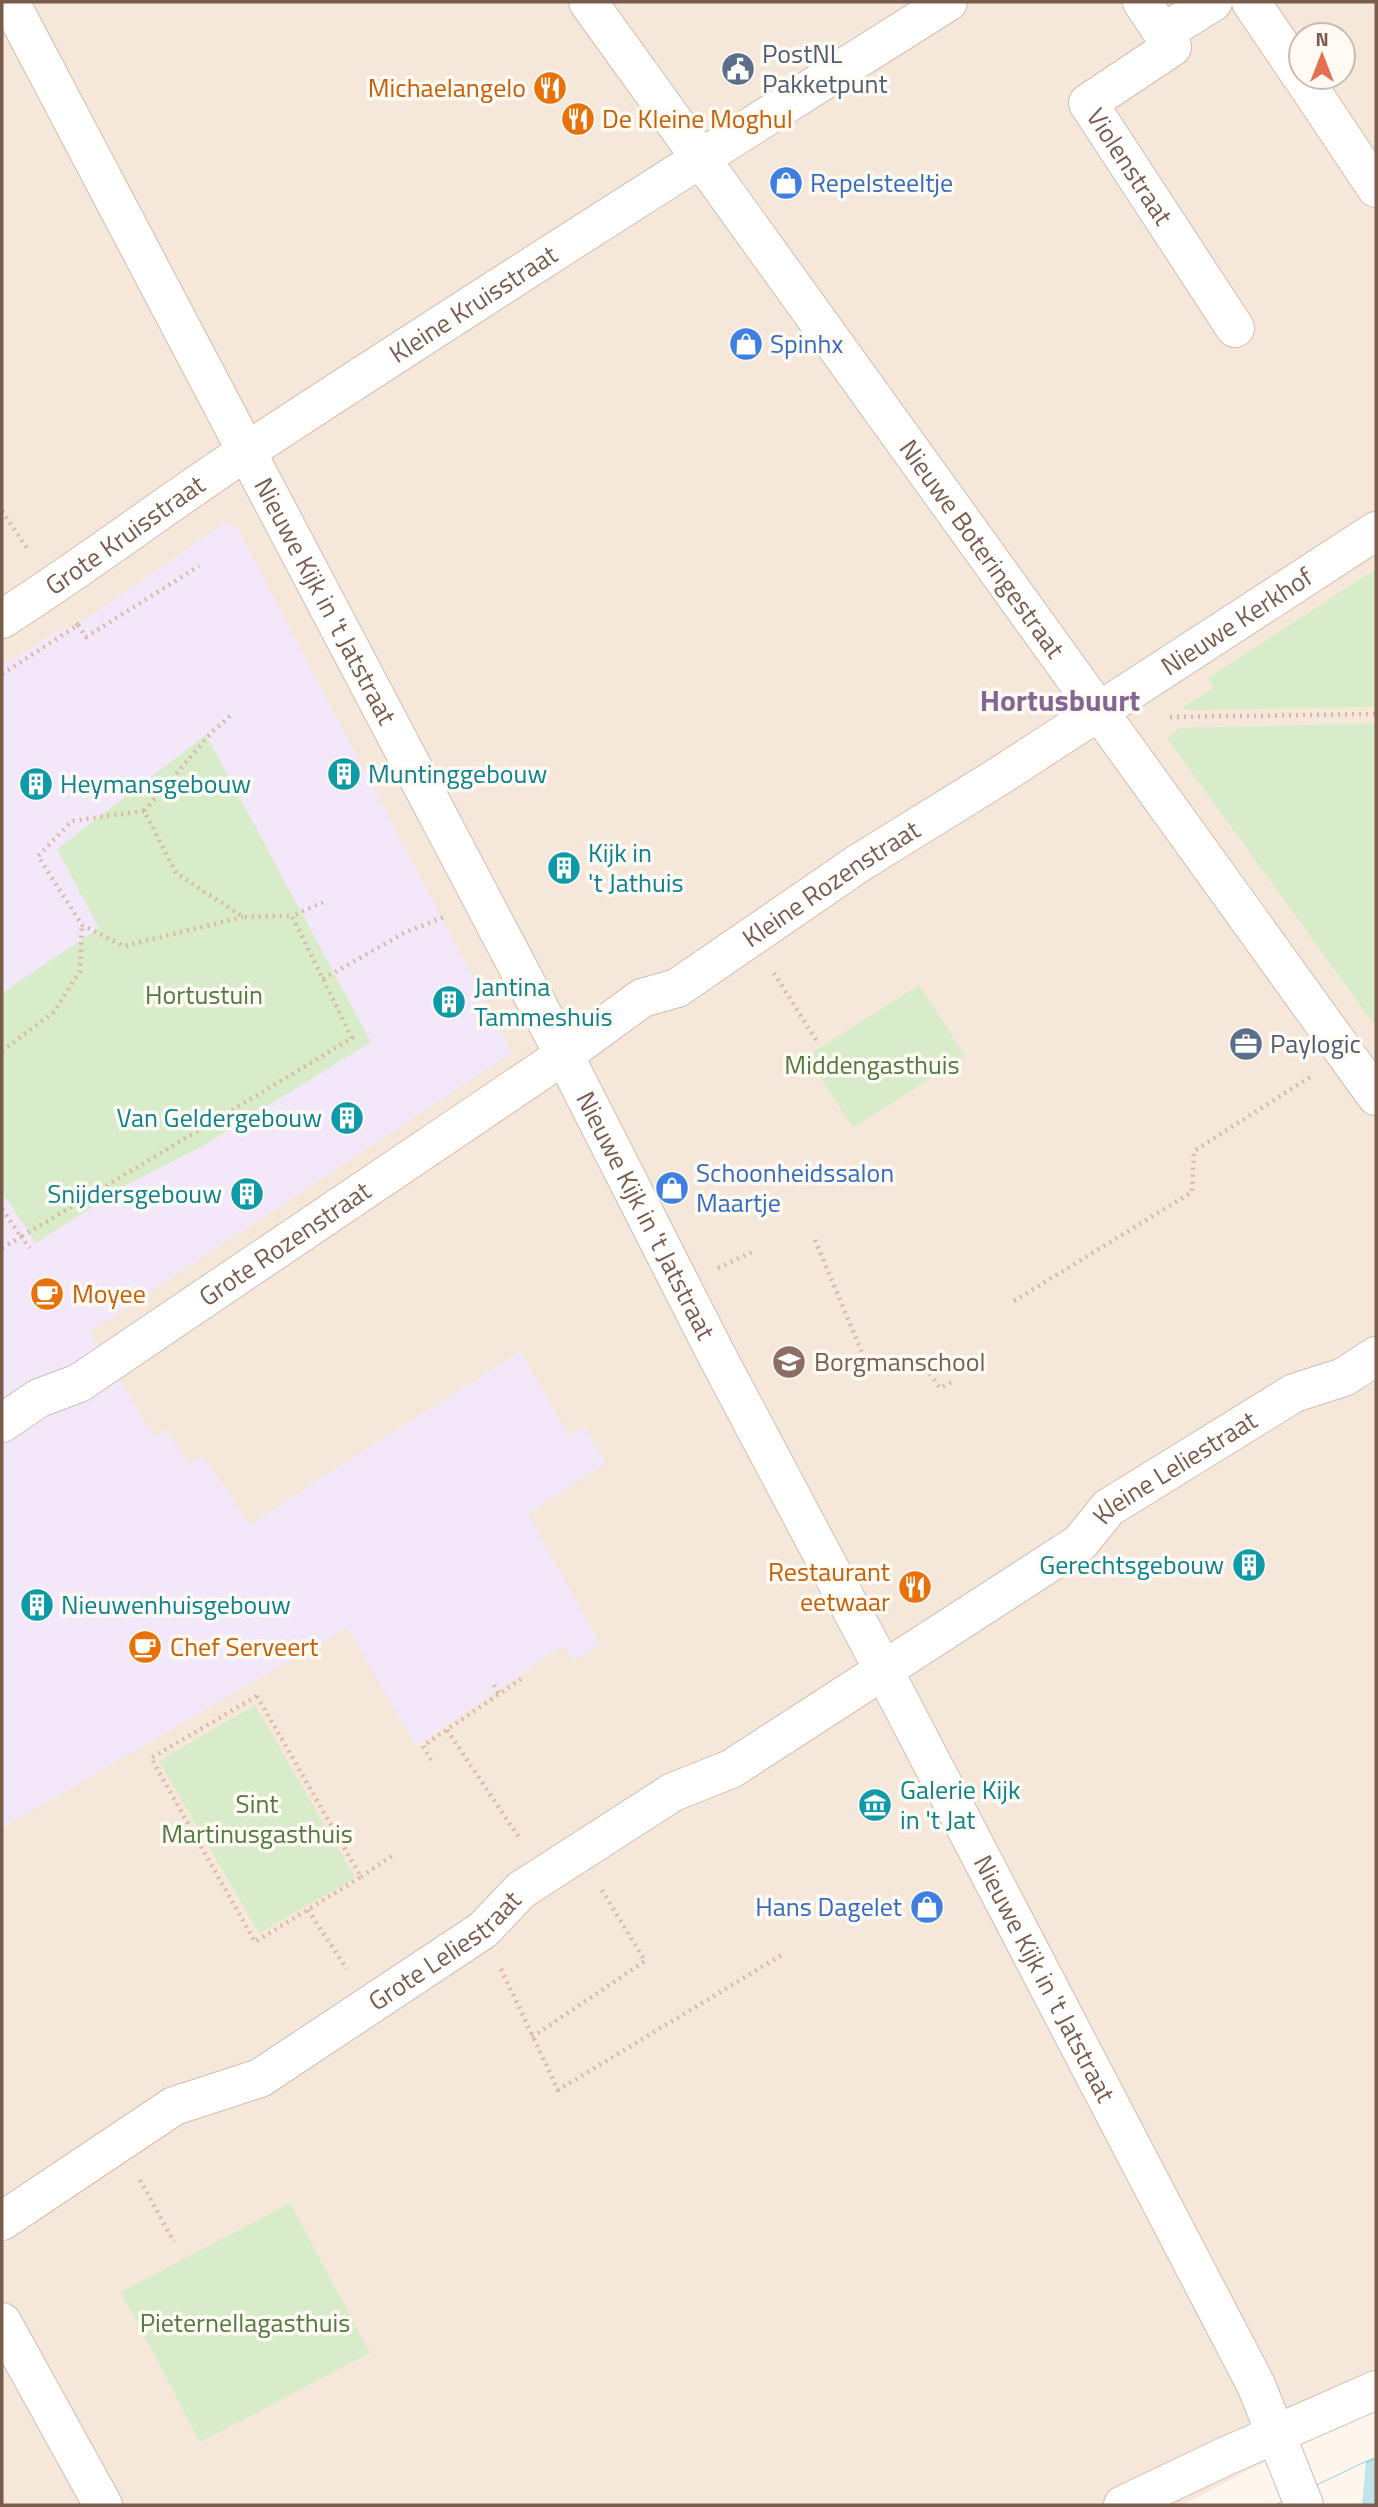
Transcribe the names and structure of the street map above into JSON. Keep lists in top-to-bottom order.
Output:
{
  "streets": {
    "street": [
      "Violenstraat",
      "Kleine Kruisstraat",
      "Grote Kruisstraat",
      "Nieuwe Boteringestraat",
      "Nieuwe Kijk in 't Jatstraat",
      "Nieuwe Kerkhof",
      "Kleine Rozenstraat",
      "Grote Rozenstraat",
      "Kleine Leliestraat",
      "Grote Leliestraat"
    ]
  },
  "crossings": [
    ["Kleine Kruisstraat", "Grote Kruisstraat"],
    ["Kleine Kruisstraat", "Nieuwe Boteringestraat"],
    ["Kleine Kruisstraat", "Nieuwe Kijk in 't Jatstraat"],
    ["Grote Kruisstraat", "Nieuwe Kijk in 't Jatstraat"],
    ["Nieuwe Boteringestraat", "Nieuwe Kerkhof"],
    ["Nieuwe Boteringestraat", "Kleine Rozenstraat"],
    ["Nieuwe Kijk in 't Jatstraat", "Kleine Rozenstraat"],
    ["Nieuwe Kijk in 't Jatstraat", "Grote Rozenstraat"],
    ["Nieuwe Kijk in 't Jatstraat", "Kleine Leliestraat"],
    ["Nieuwe Kijk in 't Jatstraat", "Grote Leliestraat"],
    ["Nieuwe Kerkhof", "Kleine Rozenstraat"],
    ["Kleine Rozenstraat", "Grote Rozenstraat"],
    ["Kleine Leliestraat", "Grote Leliestraat"]
  ],
  "districts": ["Hortusbuurt"],
  "parks": [
    "Hortustuin",
    "Middengasthuis",
    "Sint Martinusgasthuis",
    "Pieternellagasthuis"
  ],
  "places": {
    "public building": ["PostNL Pakketpunt"],
    "restaurant": ["Michaelangelo", "De Kleine Moghul", "Restaurant eetwaar"],
    "shop": [
      "Repelsteeltje",
      "Spinhx",
      "Schoonheidssalon Maartje",
      "Hans Dagelet"
    ],
    "building": [
      "Muntinggebouw",
      "Heymansgebouw",
      "Kijk in 't Jathuis",
      "Jantina Tammeshuis",
      "Van Geldergebouw",
      "Snijdersgebouw",
      "Gerechtsgebouw",
      "Nieuwenhuisgebouw"
    ],
    "office": ["Paylogic"],
    "cafe": ["Moyee", "Chef Serveert"],
    "school or university": ["Borgmanschool"],
    "museum": ["Galerie Kijk in 't Jat"]
  },
  "north": "top"
}
